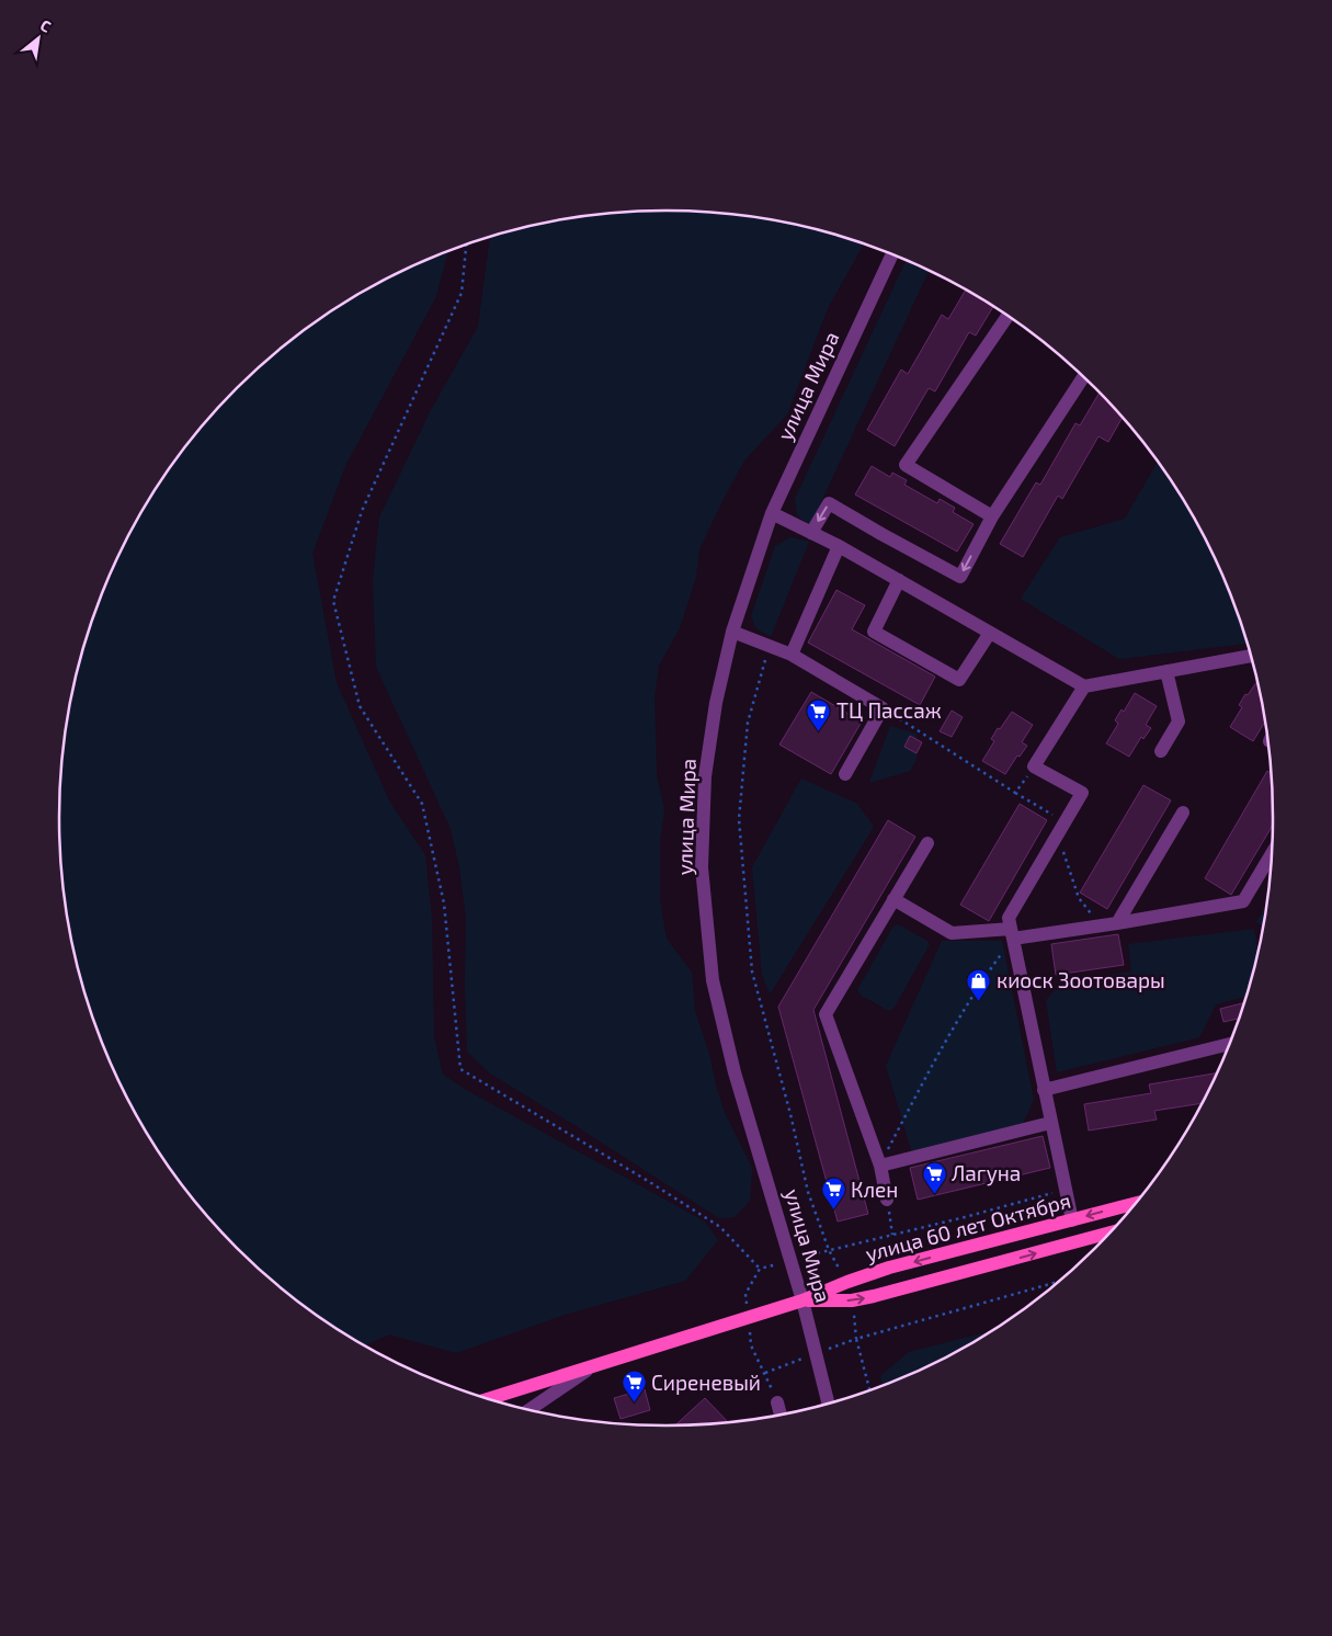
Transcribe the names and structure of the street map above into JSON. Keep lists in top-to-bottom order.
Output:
{
  "streets": {
    "main road": ["улица 60 лет Октября"],
    "street": ["улица Мира"]
  },
  "crossings": [
    ["улица Мира", "улица 60 лет Октября"]
  ],
  "places": {
    "supermarket": [
      "ТЦ Пассаж",
      "Лагуна",
      "Клен",
      "Сиреневый"
    ],
    "shop": ["киоск Зоотовары"]
  },
  "north": "top right"
}
